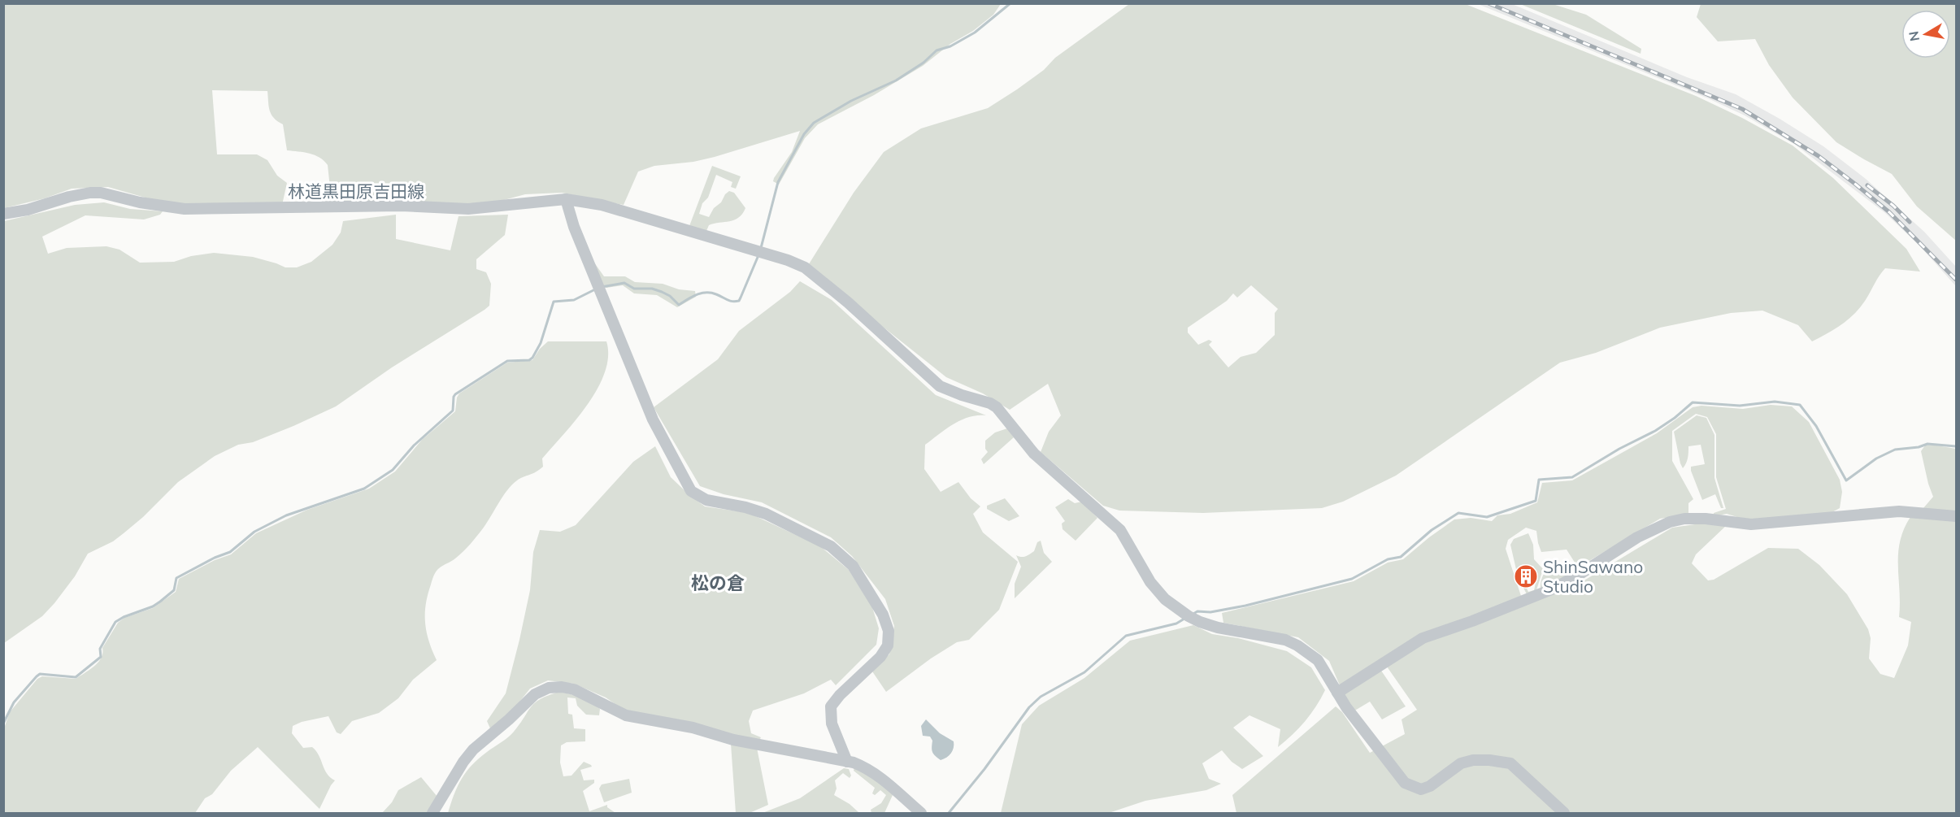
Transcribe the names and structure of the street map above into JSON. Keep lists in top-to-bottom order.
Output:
{
  "streets": {
    "street": ["林道黒田原吉田線"]
  },
  "districts": ["松の倉"],
  "places": {
    "building": ["ShinSawano Studio"]
  },
  "north": "left"
}
